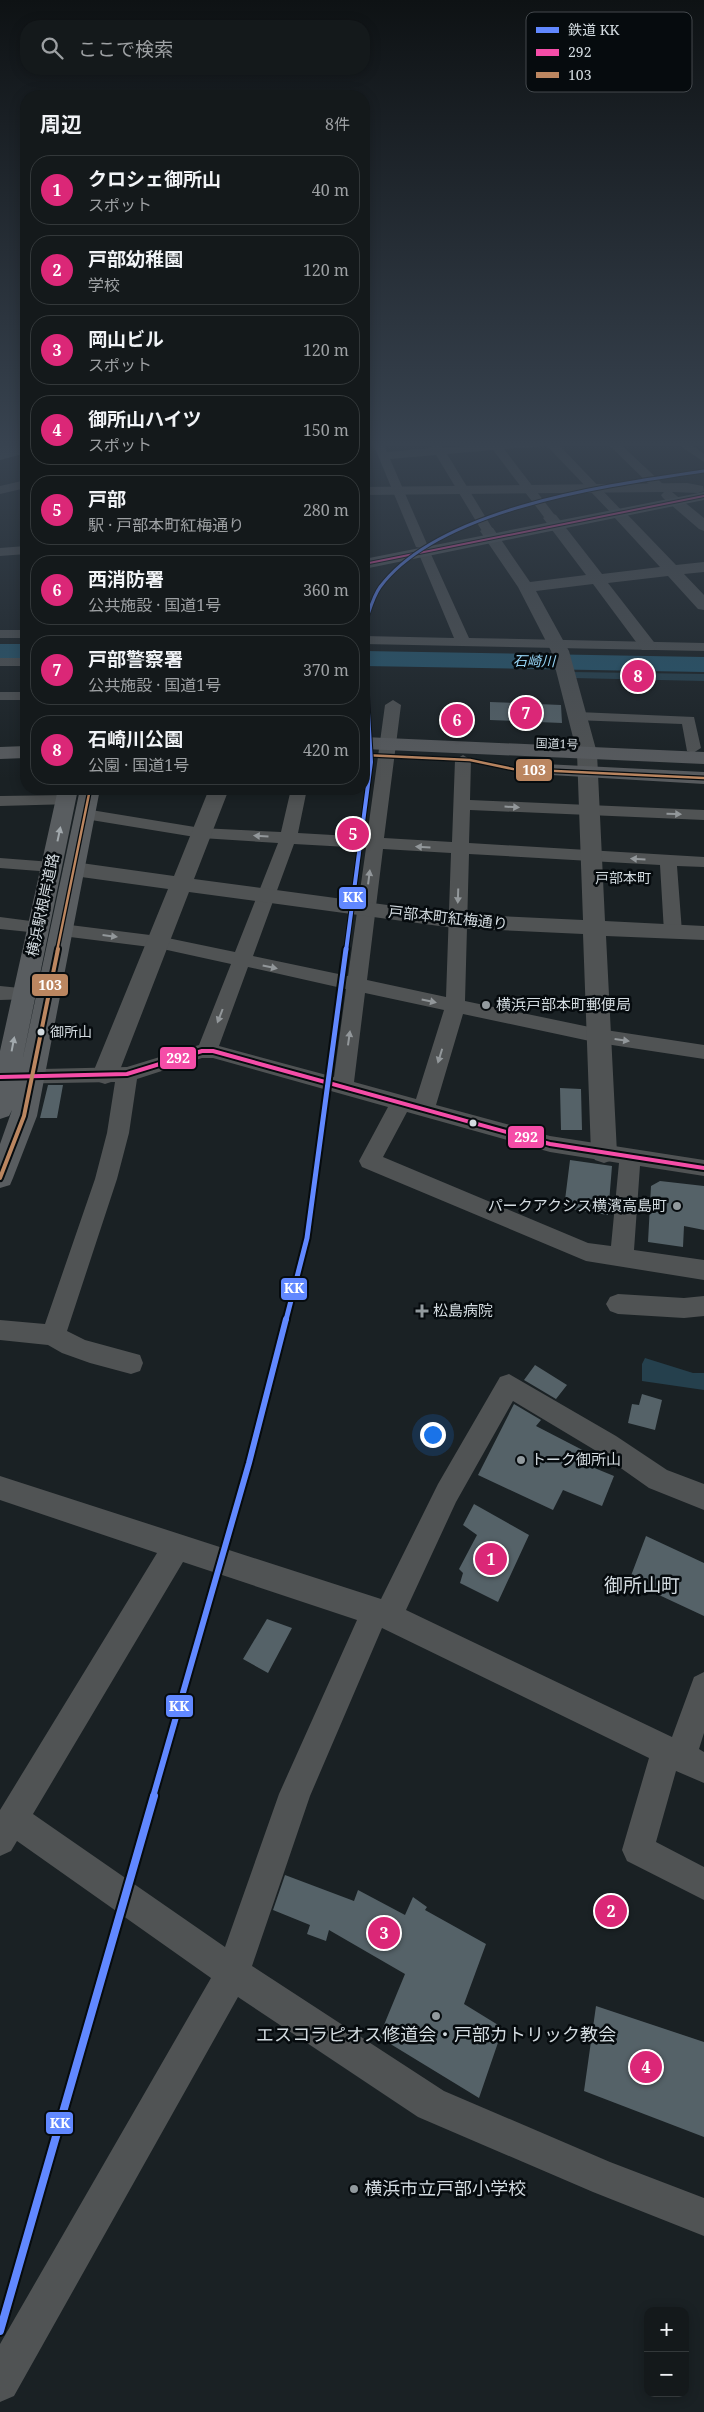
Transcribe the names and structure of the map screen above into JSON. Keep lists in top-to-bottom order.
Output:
{
  "streets": {
    "highway": ["国道1号"],
    "main road": ["横浜駅根岸道路"],
    "street": ["戸部本町紅梅通り"]
  },
  "crossings": [
    ["横浜駅根岸道路", "戸部本町紅梅通り"]
  ],
  "districts": ["戸部本町", "御所山町"],
  "water": ["石崎川"],
  "places": {
    "other": [
      "横浜戸部本町郵便局",
      "御所山",
      "パークアクシス横濱高島町",
      "トーク御所山",
      "エスコラピオス修道会・戸部カトリック教会",
      "横浜市立戸部小学校"
    ],
    "health": ["松島病院"]
  },
  "lines": ["rail line KK", "transit line 292", "transit line 103"],
  "legend": ["鉄道 KK", "292", "103"],
  "page": {
    "search": "ここで検索",
    "heading": ["周辺", "8件"],
    "list": [
      {
        "mark": "1",
        "name": "クロシェ御所山",
        "note": "スポット",
        "value": "40 m"
      },
      {
        "mark": "2",
        "name": "戸部幼稚園",
        "note": "学校",
        "value": "120 m"
      },
      {
        "mark": "3",
        "name": "岡山ビル",
        "note": "スポット",
        "value": "120 m"
      },
      {
        "mark": "4",
        "name": "御所山ハイツ",
        "note": "スポット",
        "value": "150 m"
      },
      {
        "mark": "5",
        "name": "戸部",
        "note": "駅 · 戸部本町紅梅通り",
        "value": "280 m"
      },
      {
        "mark": "6",
        "name": "西消防署",
        "note": "公共施設 · 国道1号",
        "value": "360 m"
      },
      {
        "mark": "7",
        "name": "戸部警察署",
        "note": "公共施設 · 国道1号",
        "value": "370 m"
      },
      {
        "mark": "8",
        "name": "石崎川公園",
        "note": "公園 · 国道1号",
        "value": "420 m"
      }
    ],
    "pins": [
      "8",
      "7",
      "6",
      "5",
      "1",
      "2",
      "3",
      "4"
    ],
    "map_buttons": ["+", "−"]
  }
}
